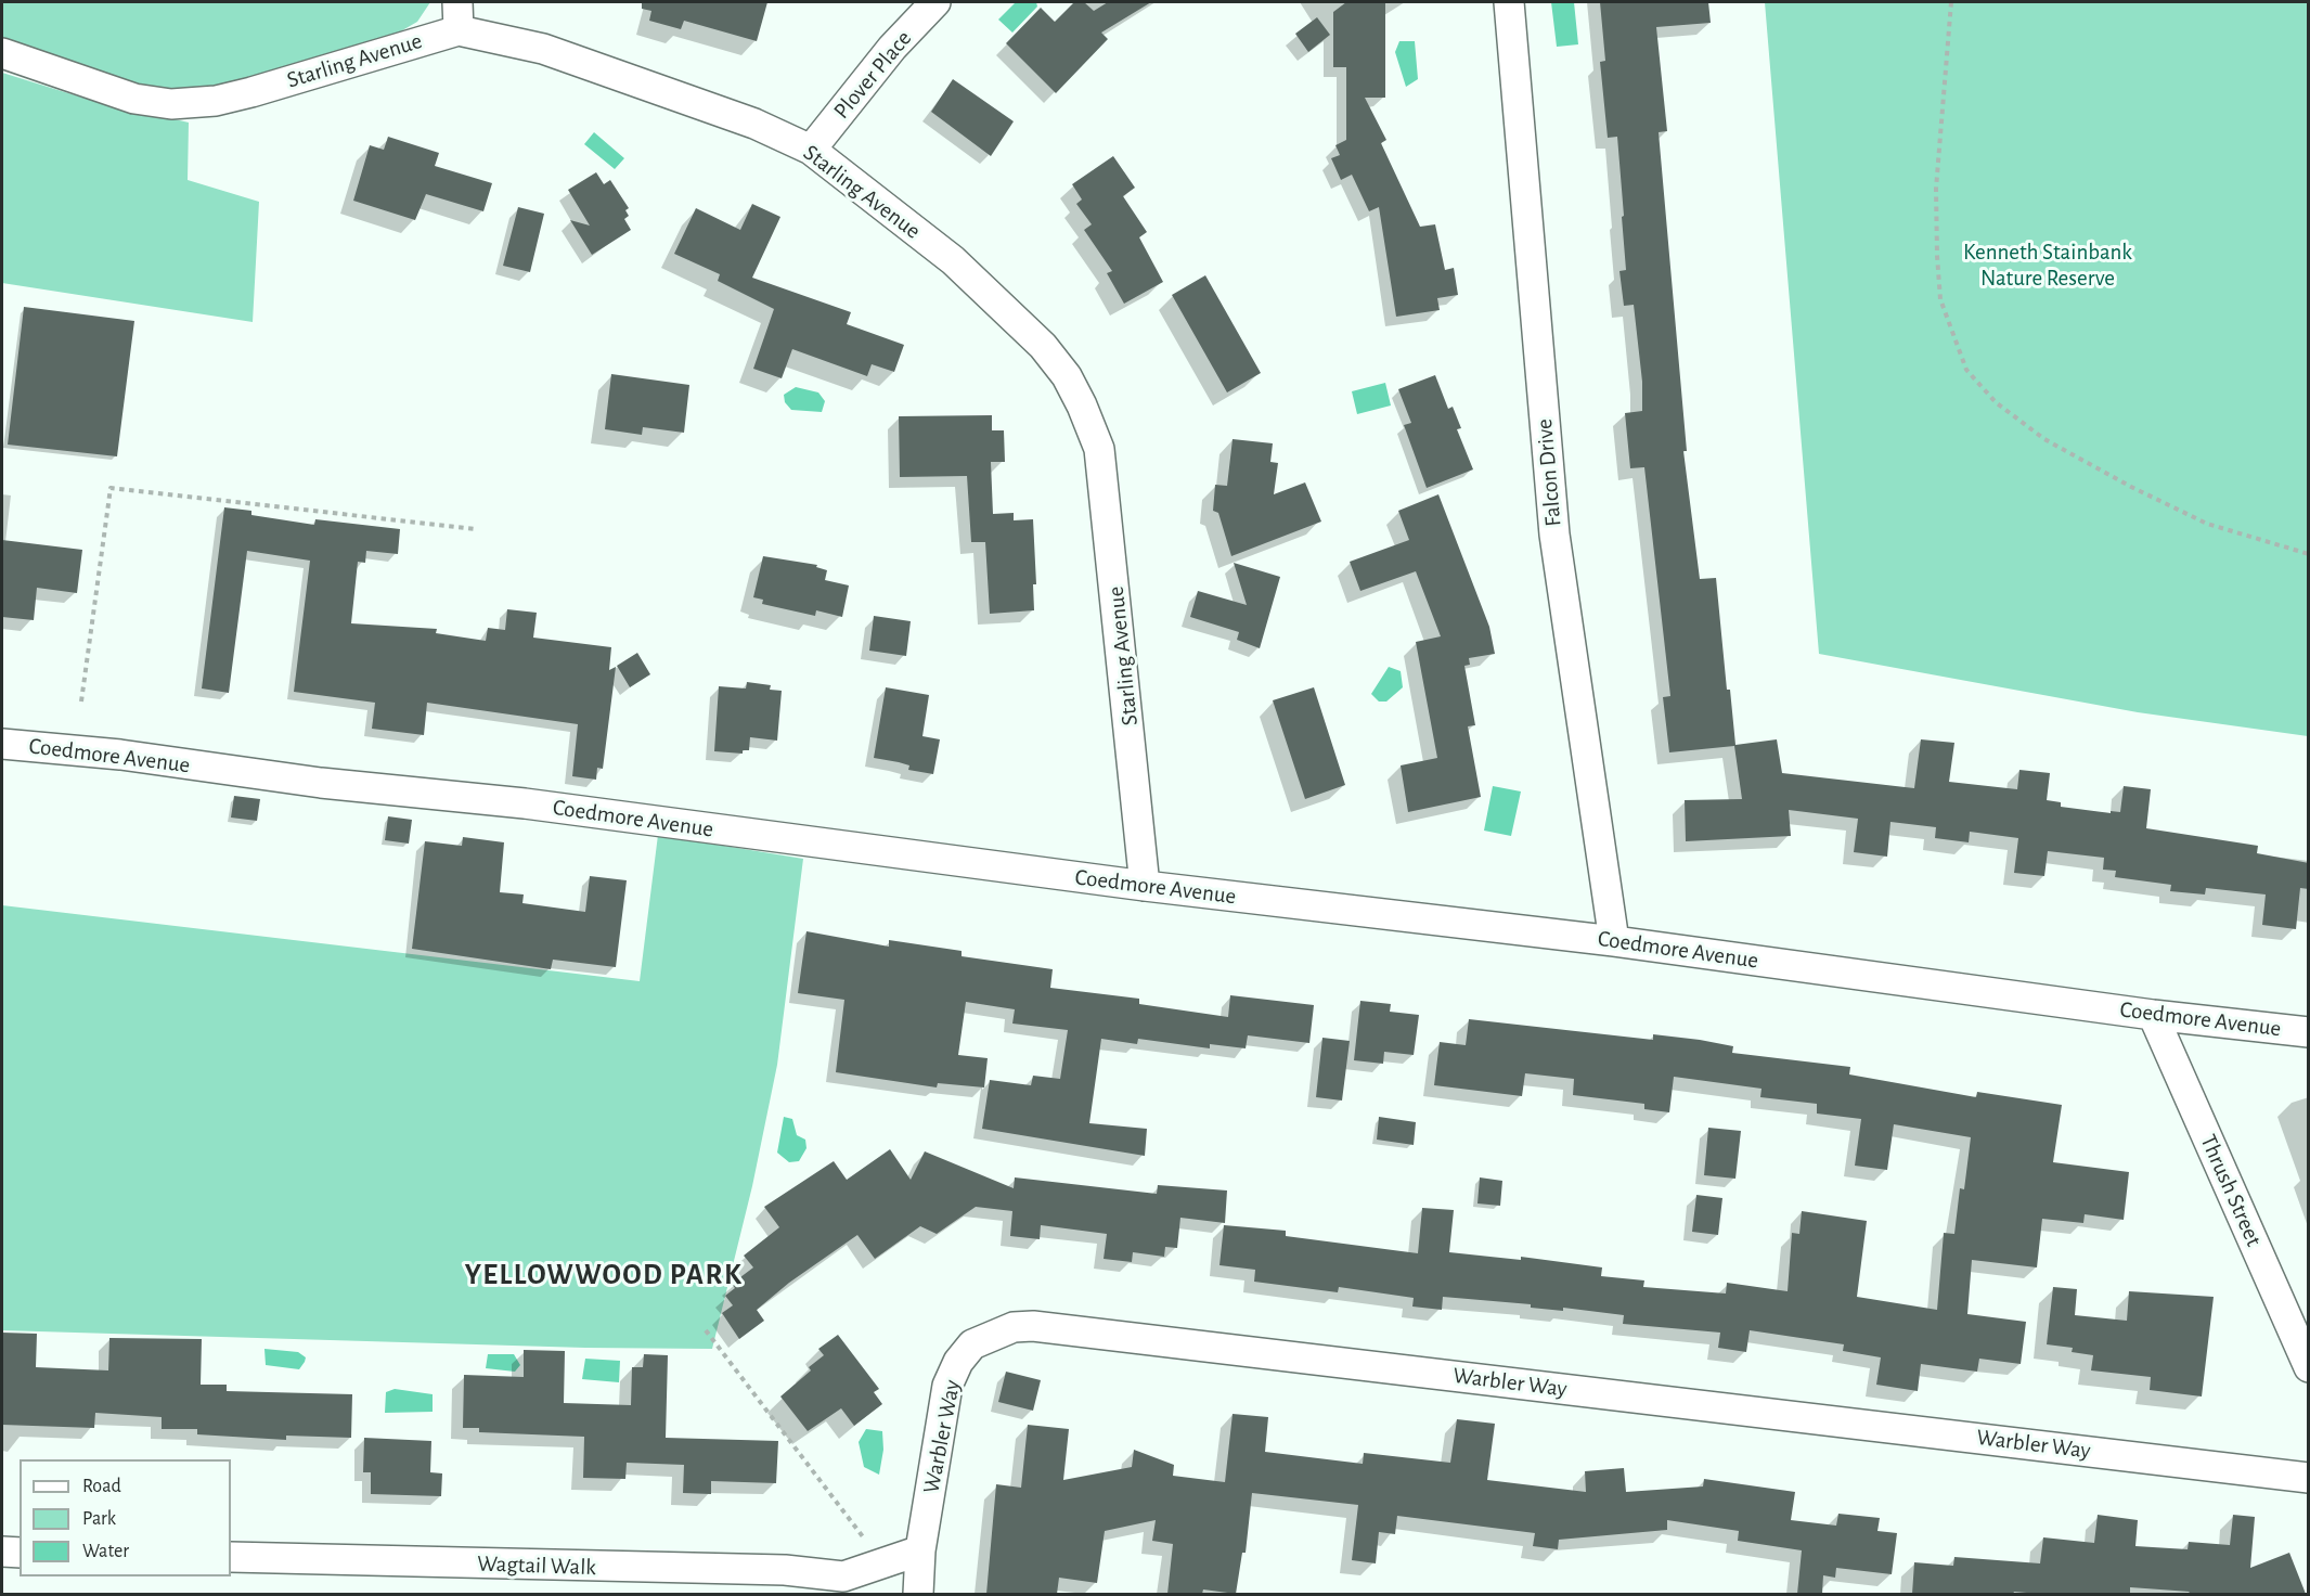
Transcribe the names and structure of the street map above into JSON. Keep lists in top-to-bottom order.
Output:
{
  "streets": {
    "street": [
      "Starling Avenue",
      "Plover Place",
      "Falcon Drive",
      "Coedmore Avenue",
      "Thrush Street",
      "Warbler Way",
      "Wagtail Walk"
    ]
  },
  "crossings": [
    ["Starling Avenue", "Plover Place"],
    ["Starling Avenue", "Coedmore Avenue"],
    ["Falcon Drive", "Coedmore Avenue"],
    ["Coedmore Avenue", "Thrush Street"],
    ["Warbler Way", "Wagtail Walk"]
  ],
  "districts": ["YELLOWWOOD PARK"],
  "parks": ["Kenneth Stainbank Nature Reserve"],
  "legend": ["Road", "Park", "Water"]
}
